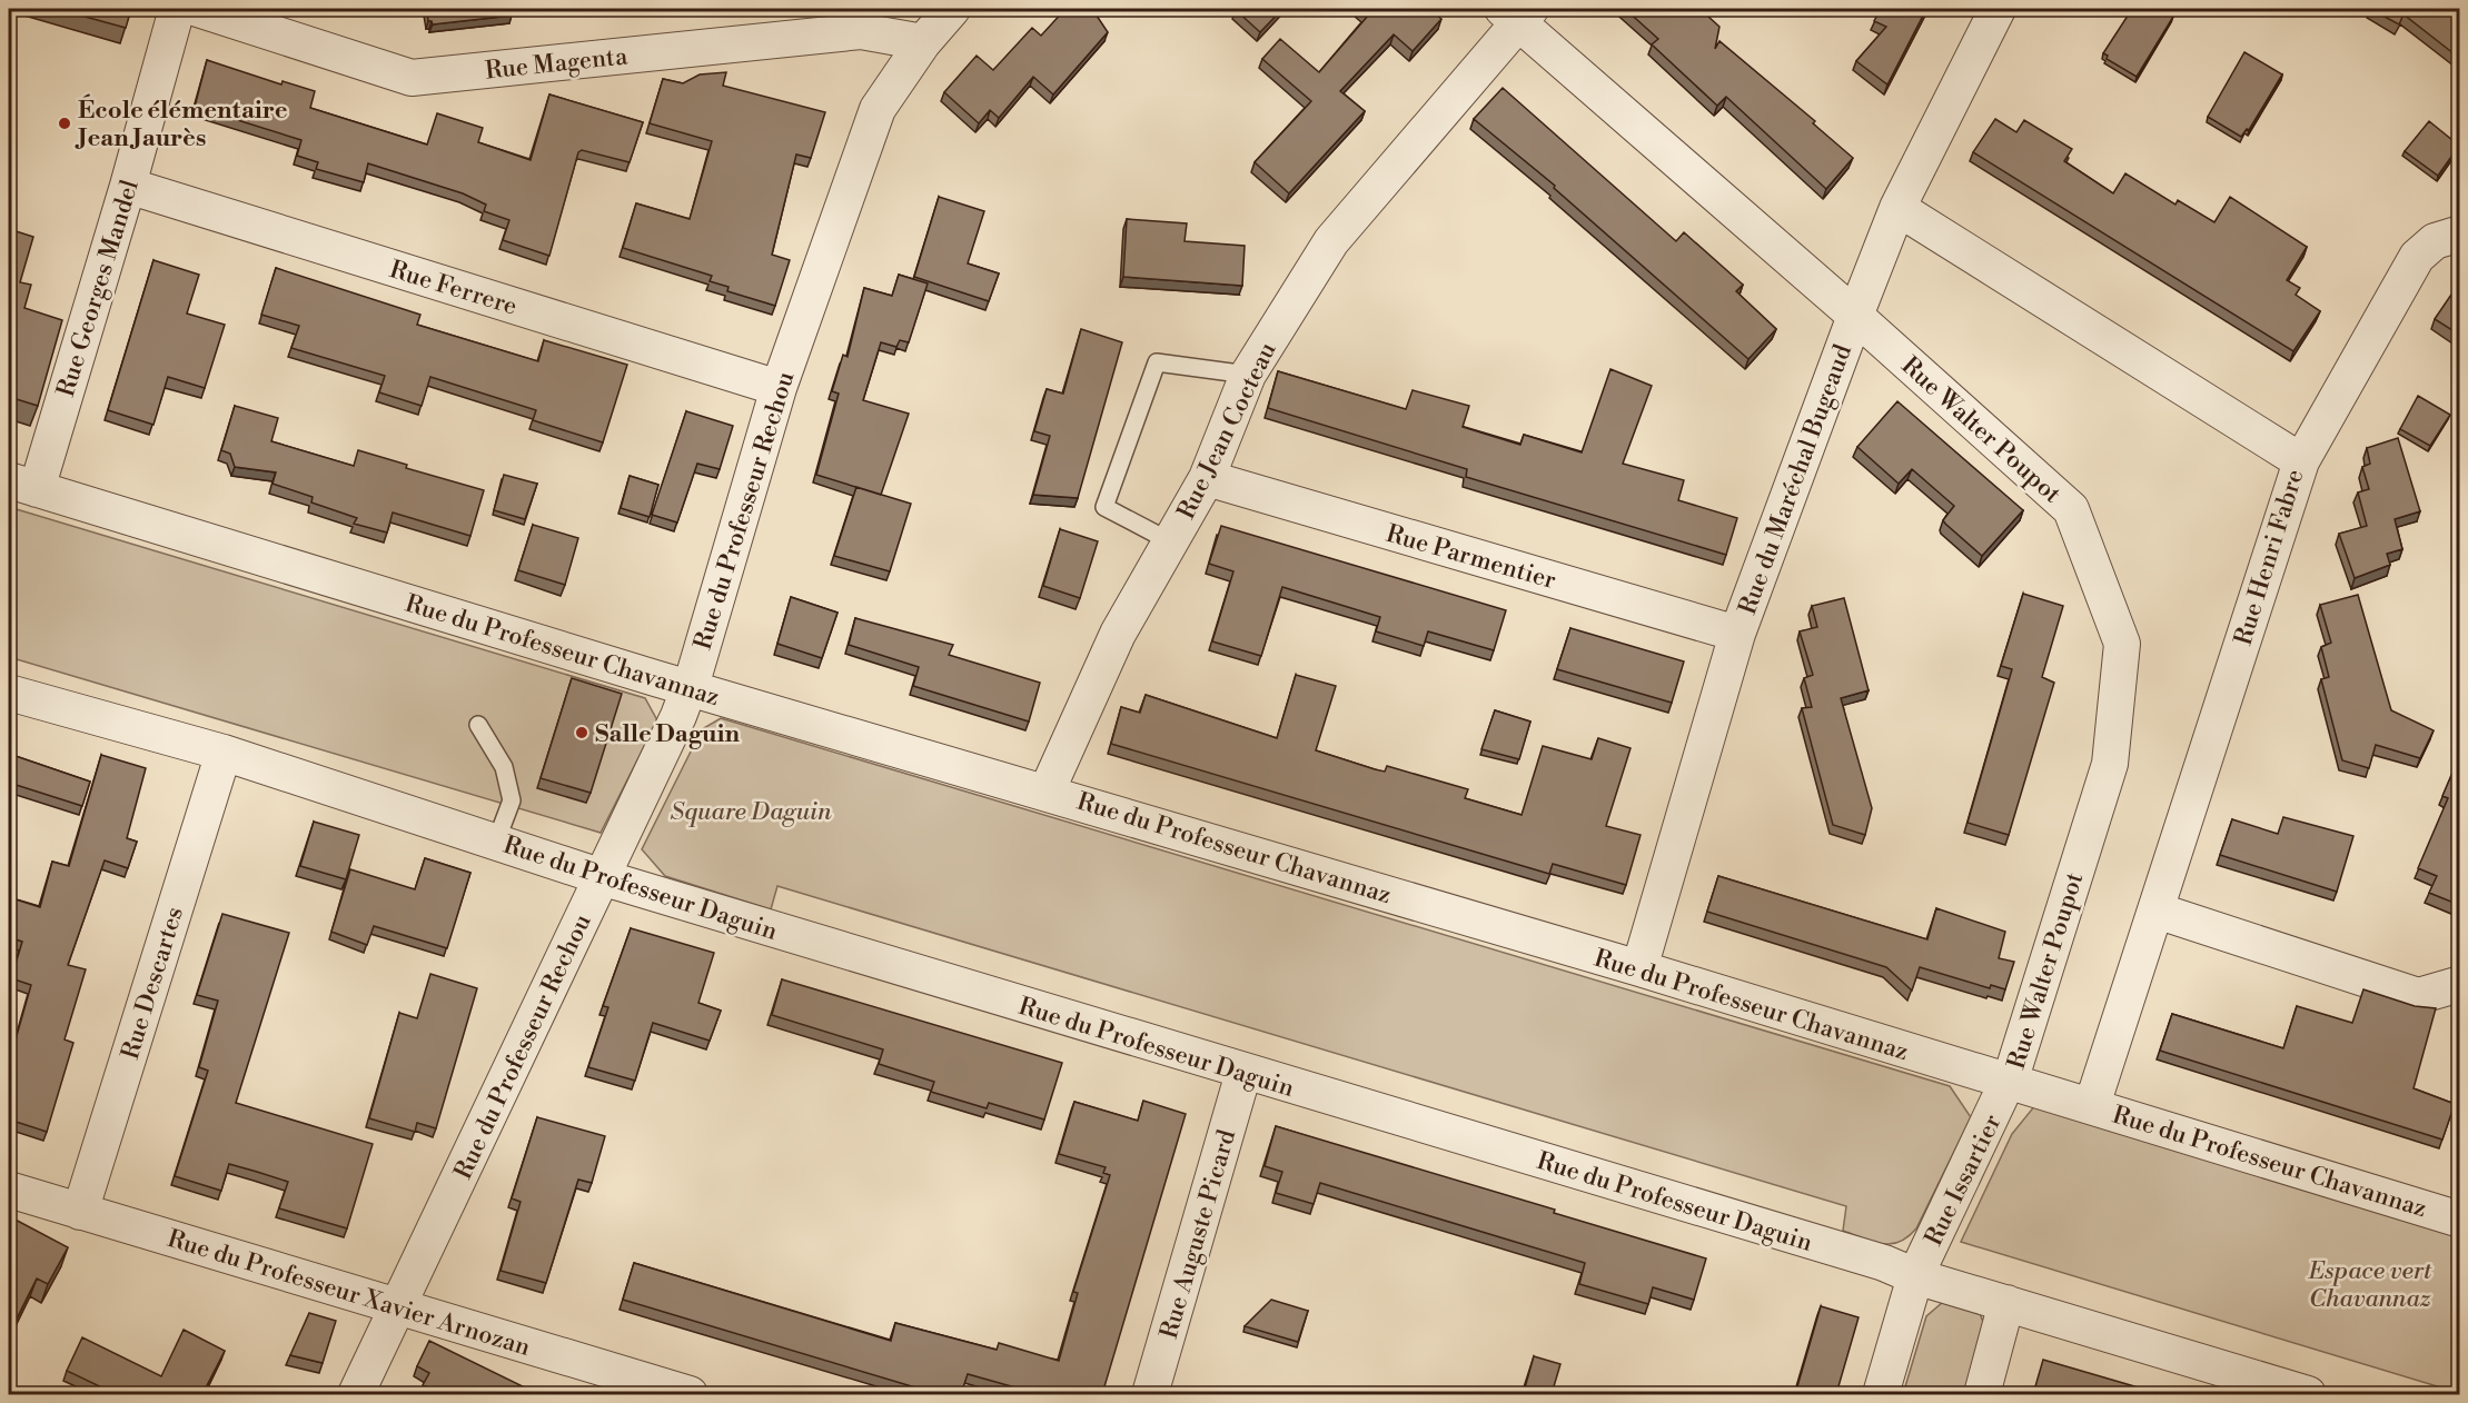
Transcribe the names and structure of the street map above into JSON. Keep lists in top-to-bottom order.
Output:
{
  "streets": {
    "street": [
      "Rue Magenta",
      "Rue Ferrere",
      "Rue Georges Mandel",
      "Rue Walter Poupot",
      "Rue Jean Cocteau",
      "Rue du Maréchal Bugeaud",
      "Rue du Professeur Rechou",
      "Rue Parmentier",
      "Rue Henri Fabre",
      "Rue du Professeur Chavannaz",
      "Rue du Professeur Daguin",
      "Rue Descartes",
      "Rue Issartier",
      "Rue Auguste Picard",
      "Rue du Professeur Xavier Arnozan"
    ]
  },
  "crossings": [
    ["Rue Magenta", "Rue du Professeur Rechou"],
    ["Rue Ferrere", "Rue Georges Mandel"],
    ["Rue Ferrere", "Rue du Professeur Rechou"],
    ["Rue Georges Mandel", "Rue du Professeur Chavannaz"],
    ["Rue Walter Poupot", "Rue Jean Cocteau"],
    ["Rue Walter Poupot", "Rue du Maréchal Bugeaud"],
    ["Rue Walter Poupot", "Rue du Professeur Chavannaz"],
    ["Rue Walter Poupot", "Rue Issartier"],
    ["Rue Jean Cocteau", "Rue Parmentier"],
    ["Rue Jean Cocteau", "Rue du Professeur Chavannaz"],
    ["Rue du Maréchal Bugeaud", "Rue Parmentier"],
    ["Rue du Maréchal Bugeaud", "Rue Henri Fabre"],
    ["Rue du Maréchal Bugeaud", "Rue du Professeur Chavannaz"],
    ["Rue du Professeur Rechou", "Rue du Professeur Chavannaz"],
    ["Rue du Professeur Rechou", "Rue du Professeur Daguin"],
    ["Rue du Professeur Rechou", "Rue du Professeur Xavier Arnozan"],
    ["Rue Henri Fabre", "Rue du Professeur Chavannaz"],
    ["Rue du Professeur Chavannaz", "Rue Issartier"],
    ["Rue du Professeur Daguin", "Rue Descartes"],
    ["Rue du Professeur Daguin", "Rue Issartier"],
    ["Rue du Professeur Daguin", "Rue Auguste Picard"],
    ["Rue Descartes", "Rue du Professeur Xavier Arnozan"]
  ],
  "parks": ["Square Daguin", "Espace vert Chavannaz"],
  "places": ["École élémentaire Jean Jaurès", "Salle Daguin"]
}
